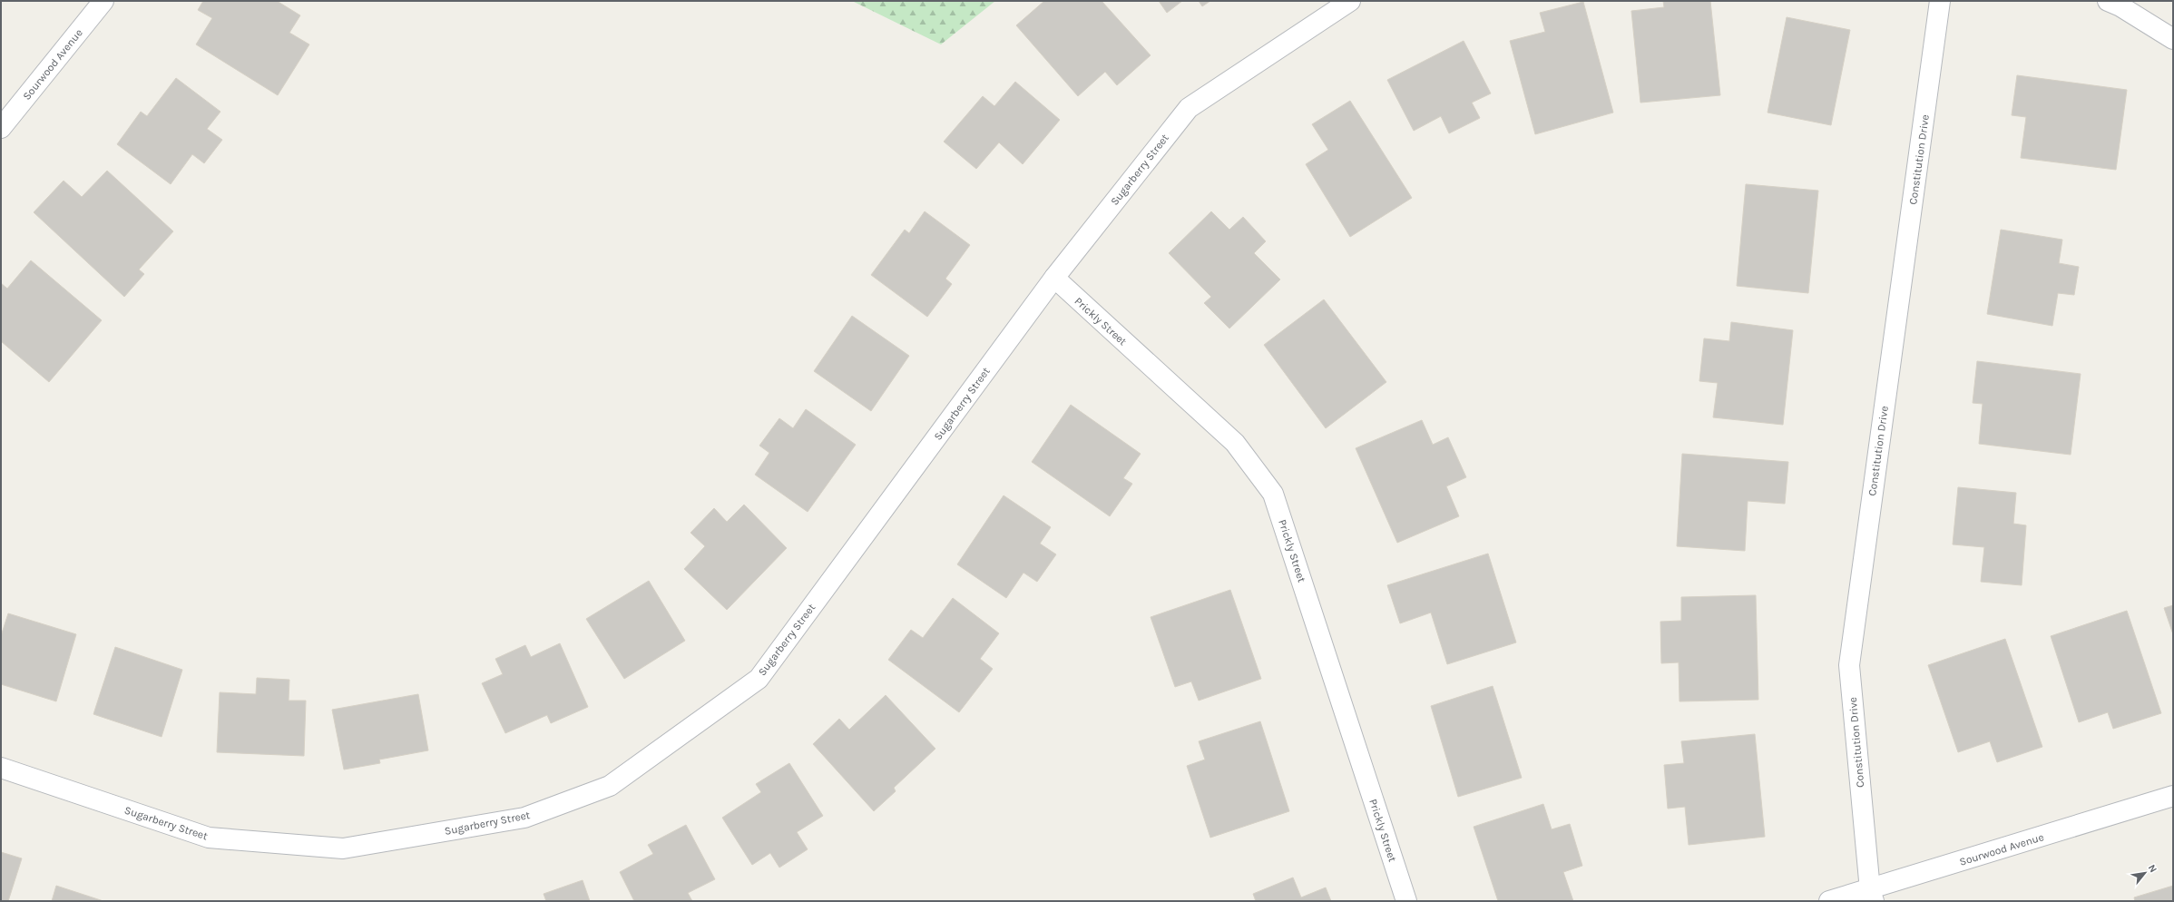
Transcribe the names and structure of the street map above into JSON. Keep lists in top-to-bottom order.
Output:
{
  "streets": {
    "street": [
      "Sourwood Avenue",
      "Constitution Drive",
      "Sugarberry Street",
      "Prickly Street"
    ]
  },
  "crossings": [
    ["Sourwood Avenue", "Constitution Drive"],
    ["Sugarberry Street", "Prickly Street"]
  ],
  "north": "top right"
}
